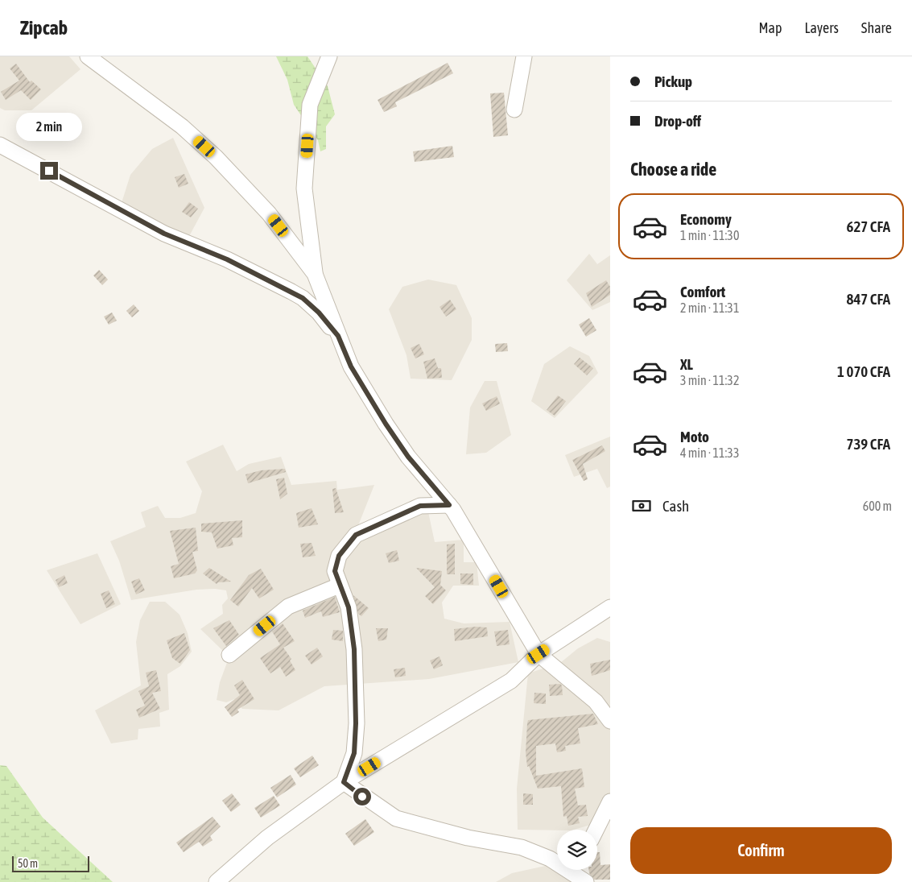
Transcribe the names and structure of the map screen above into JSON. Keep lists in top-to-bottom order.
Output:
{
  "scale_bar": "50 m",
  "page": {
    "header": "Zipcab",
    "nav": ["Map", "Layers", "Share"],
    "banner": ["Pickup", "Drop-off"],
    "bubble": "2 min",
    "heading": "Choose a ride",
    "list": [
      {
        "name": "Economy",
        "note": "1 min · 11:30",
        "value": "627 CFA"
      },
      {
        "name": "Comfort",
        "note": "2 min · 11:31",
        "value": "847 CFA"
      },
      {
        "name": "XL",
        "note": "3 min · 11:32",
        "value": "1 070 CFA"
      },
      {
        "name": "Moto",
        "note": "4 min · 11:33",
        "value": "739 CFA"
      }
    ],
    "pay": ["Cash", "600 m"],
    "buttons": "Confirm",
    "scale": "50 m"
  }
}
